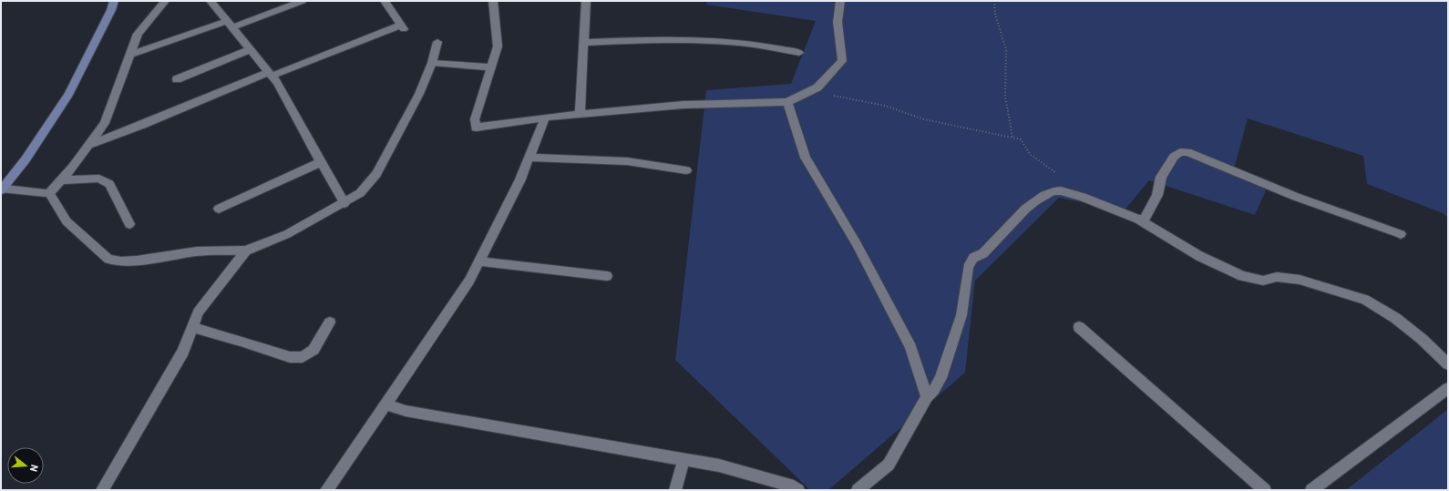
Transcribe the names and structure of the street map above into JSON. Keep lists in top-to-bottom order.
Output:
{
  "north": "right"
}
